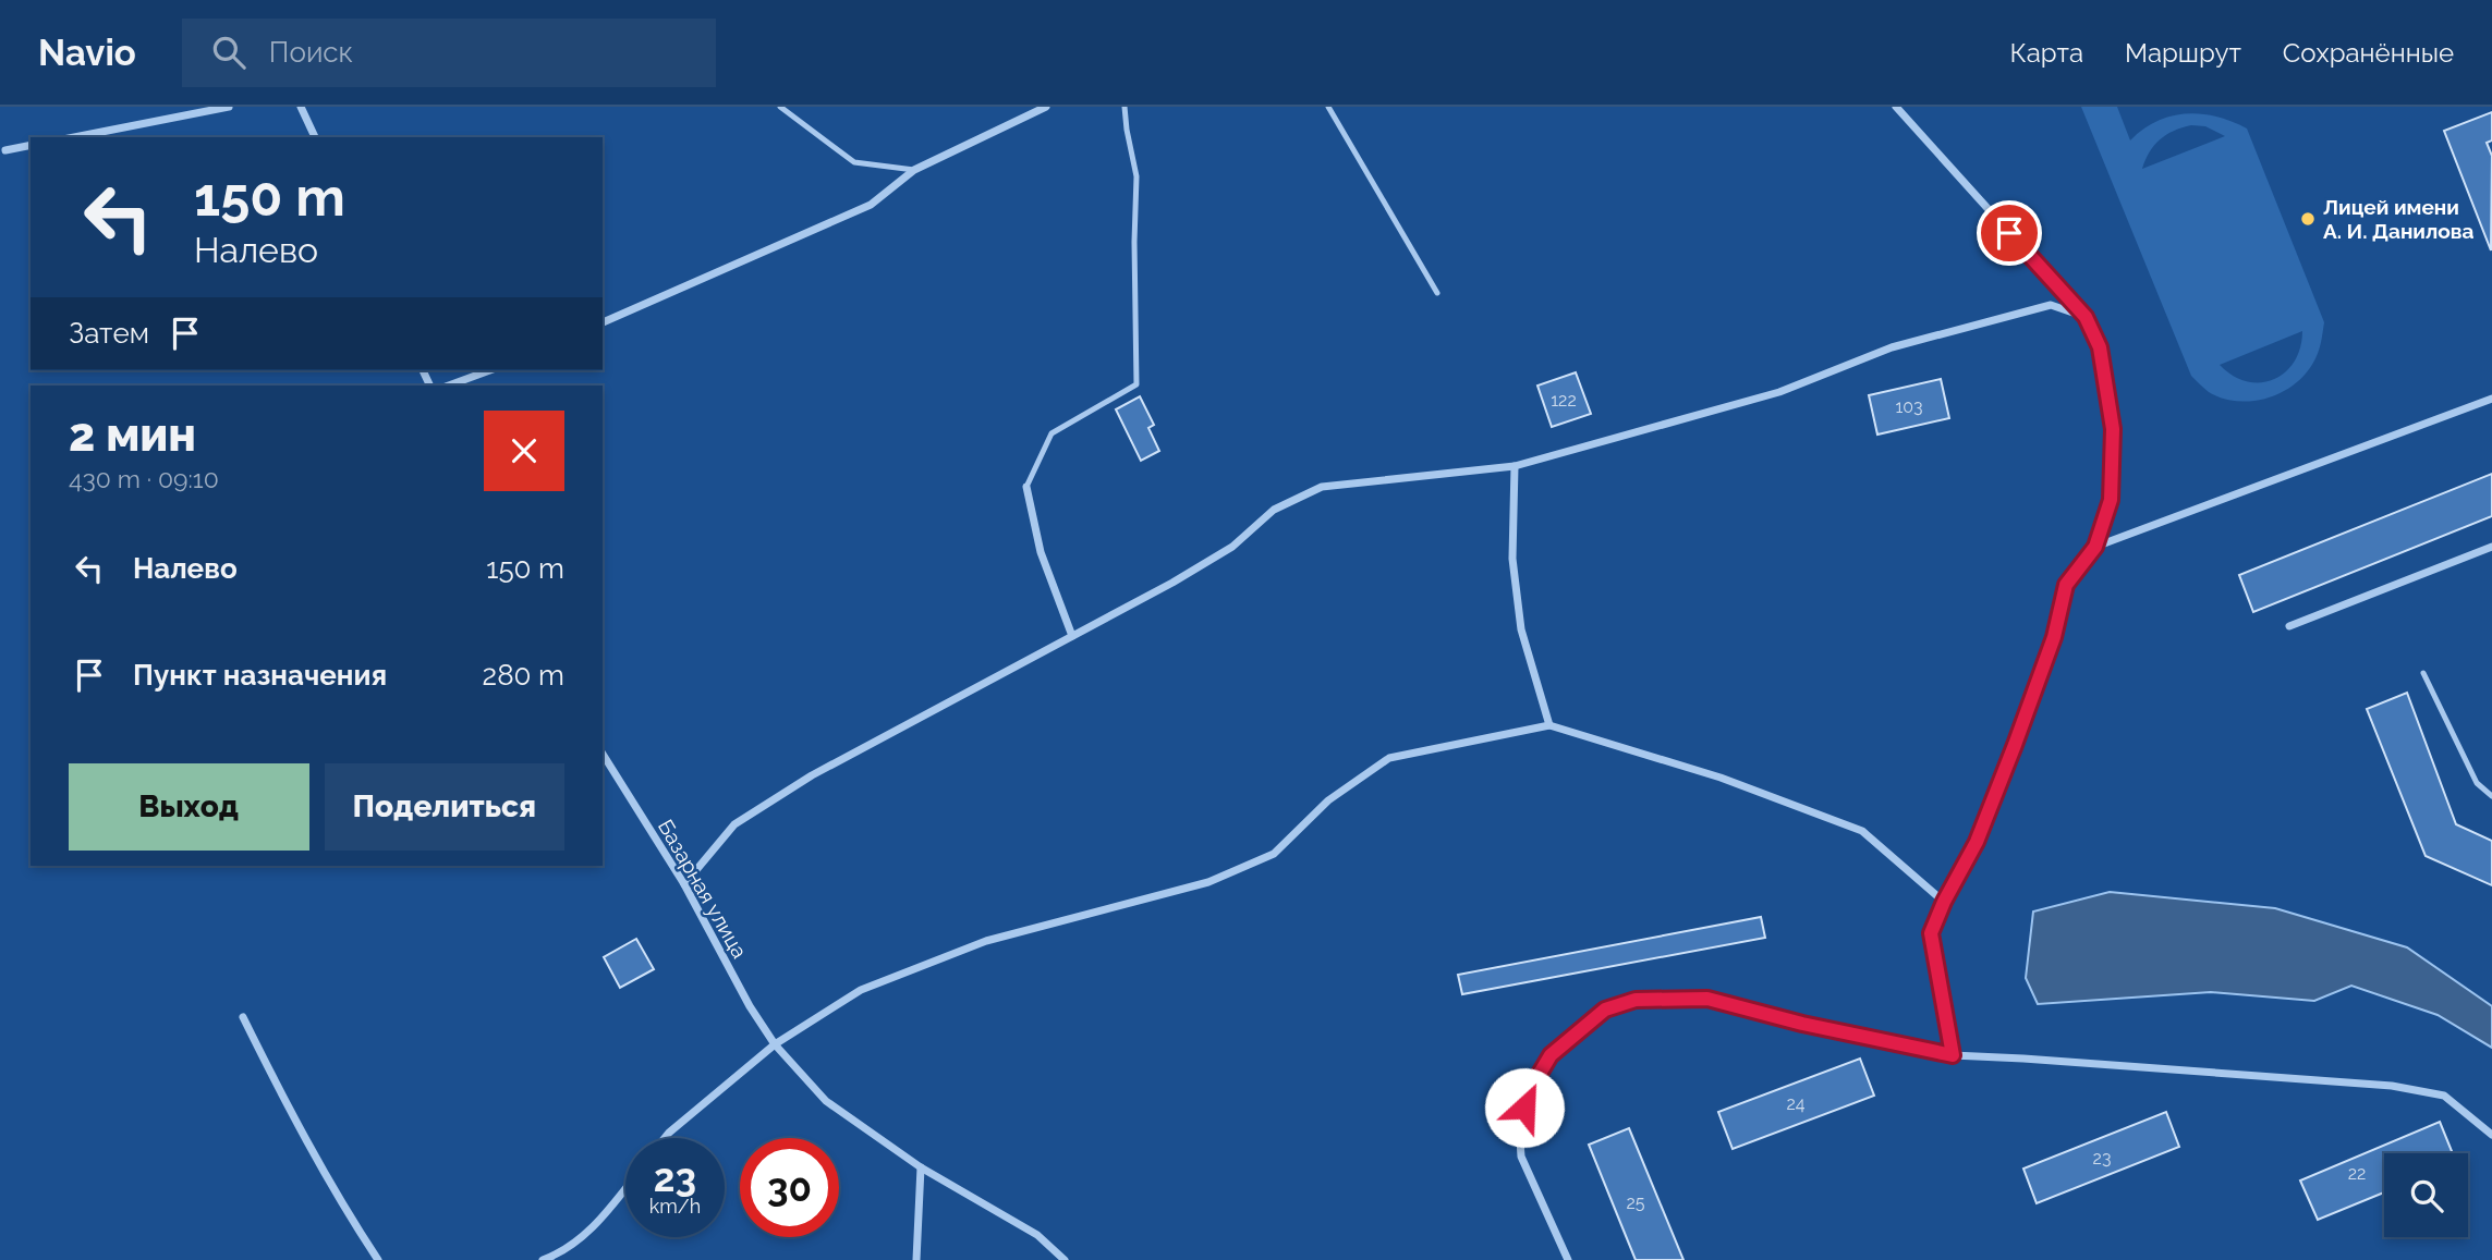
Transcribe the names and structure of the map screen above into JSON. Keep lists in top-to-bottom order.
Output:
{
  "streets": {
    "street": ["Базарная улица"]
  },
  "places": ["Лицей имени А. И. Данилова"],
  "house_numbers": [
    "122",
    "103",
    "24",
    "23",
    "22",
    "25"
  ],
  "page": {
    "header": "Navio",
    "search": "Поиск",
    "nav": ["Карта", "Маршрут", "Сохранённые"],
    "turn": ["150 m", "Налево"],
    "then": "Затем",
    "heading": ["2 мин", "430 m · 09:10"],
    "list": [
      {
        "name": "Налево",
        "value": "150 m"
      },
      {
        "name": "Пункт назначения",
        "value": "280 m"
      }
    ],
    "buttons": ["Выход", "Поделиться"],
    "speed": "23 km/h",
    "limit": "30"
  }
}
